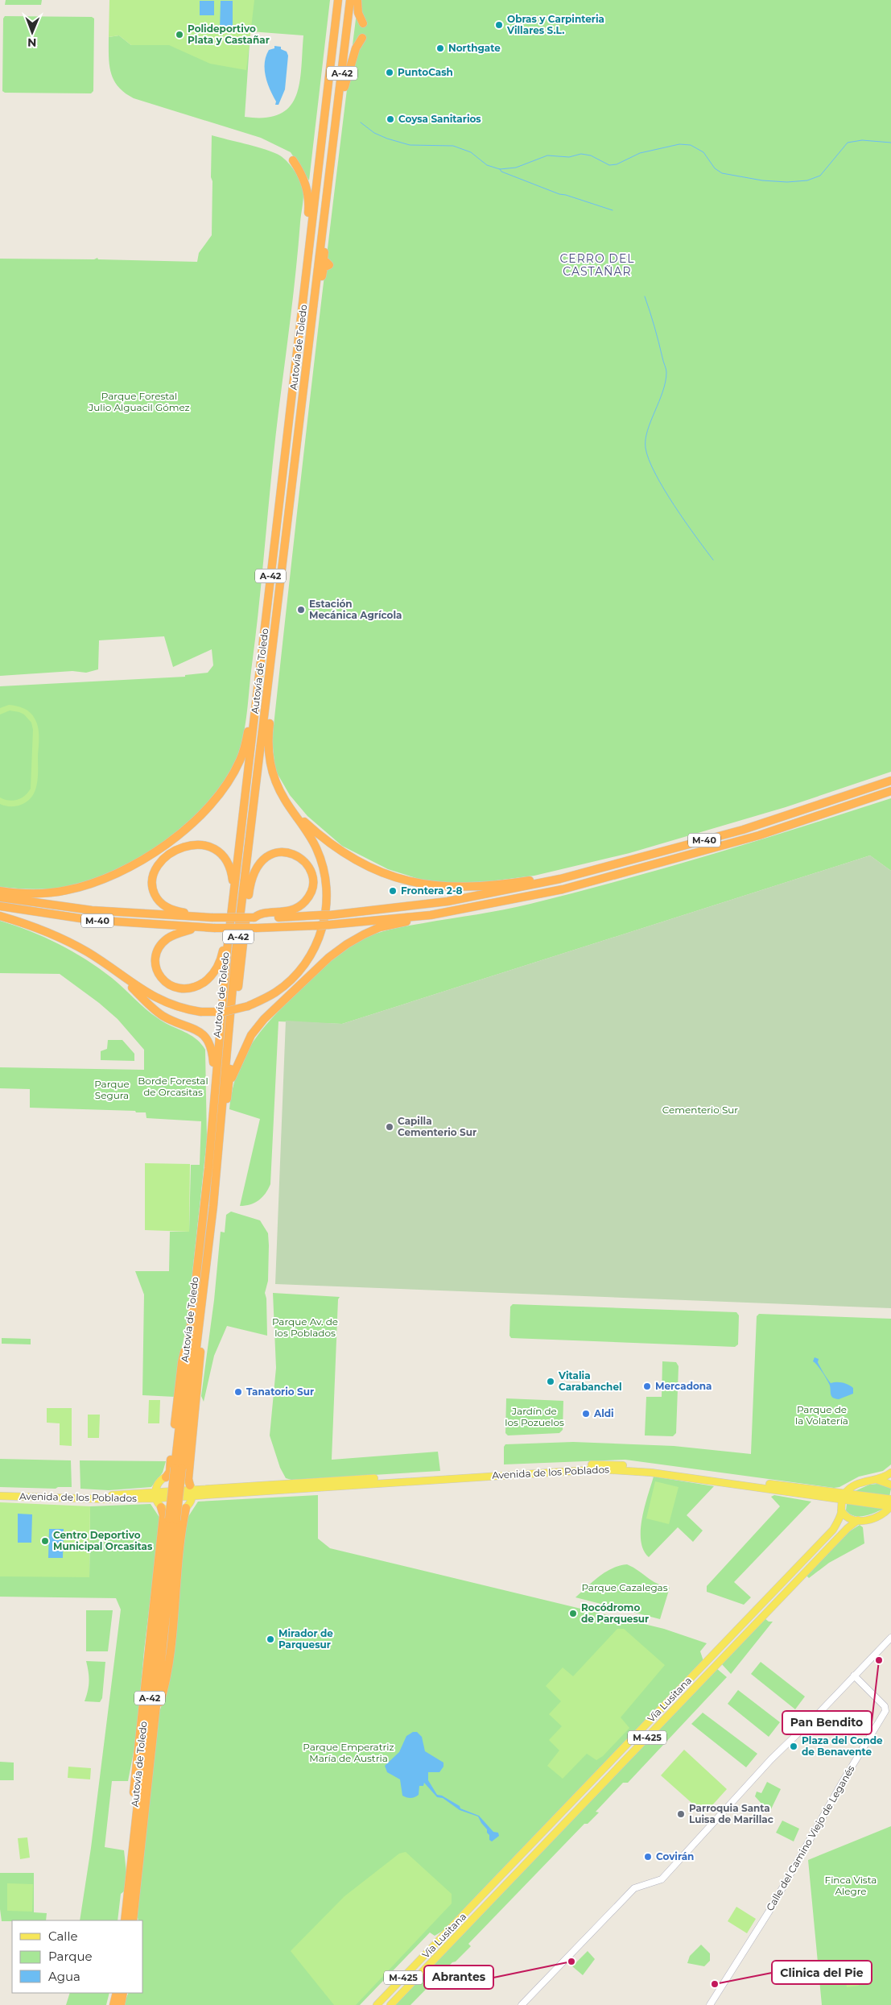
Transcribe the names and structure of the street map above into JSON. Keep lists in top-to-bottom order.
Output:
{
  "streets": {
    "highway": ["A-42", "Autovía de Toledo", "M-40"],
    "main road": ["Avenida de los Poblados", "Vía Lusitana", "M-425"],
    "street": ["Calle del Camino Viejo de Leganés"]
  },
  "crossings": [
    ["A-42", "Autovía de Toledo"],
    ["Avenida de los Poblados", "Vía Lusitana"]
  ],
  "districts": ["CERRO DEL CASTAÑAR"],
  "parks": [
    "Parque Forestal Julio Alguacil Gómez",
    "Borde Forestal de Orcasitas",
    "Parque Segura",
    "Cementerio Sur",
    "Parque Av. de los Poblados",
    "Parque de la Volatería",
    "Jardín de los Pozuelos",
    "Parque Cazalegas",
    "Parque Emperatriz María de Austria",
    "Finca Vista Alegre"
  ],
  "places": [
    "Obras y Carpinteria Villares S.L.",
    "Polideportivo Plata y Castañar",
    "Northgate",
    "PuntoCash",
    "Coysa Sanitarios",
    "Estación Mecánica Agrícola",
    "Frontera 2-8",
    "Capilla Cementerio Sur",
    "Vitalia Carabanchel",
    "Mercadona",
    "Tanatorio Sur",
    "Aldi",
    "Centro Deportivo Municipal Orcasitas",
    "Rocódromo de Parquesur",
    "Mirador de Parquesur",
    "Pan Bendito",
    "Plaza del Conde de Benavente",
    "Parroquia Santa Luisa de Marillac",
    "Covirán",
    "Abrantes",
    "Clinica del Pie"
  ],
  "legend": ["Calle", "Parque", "Agua"],
  "north": "bottom"
}
